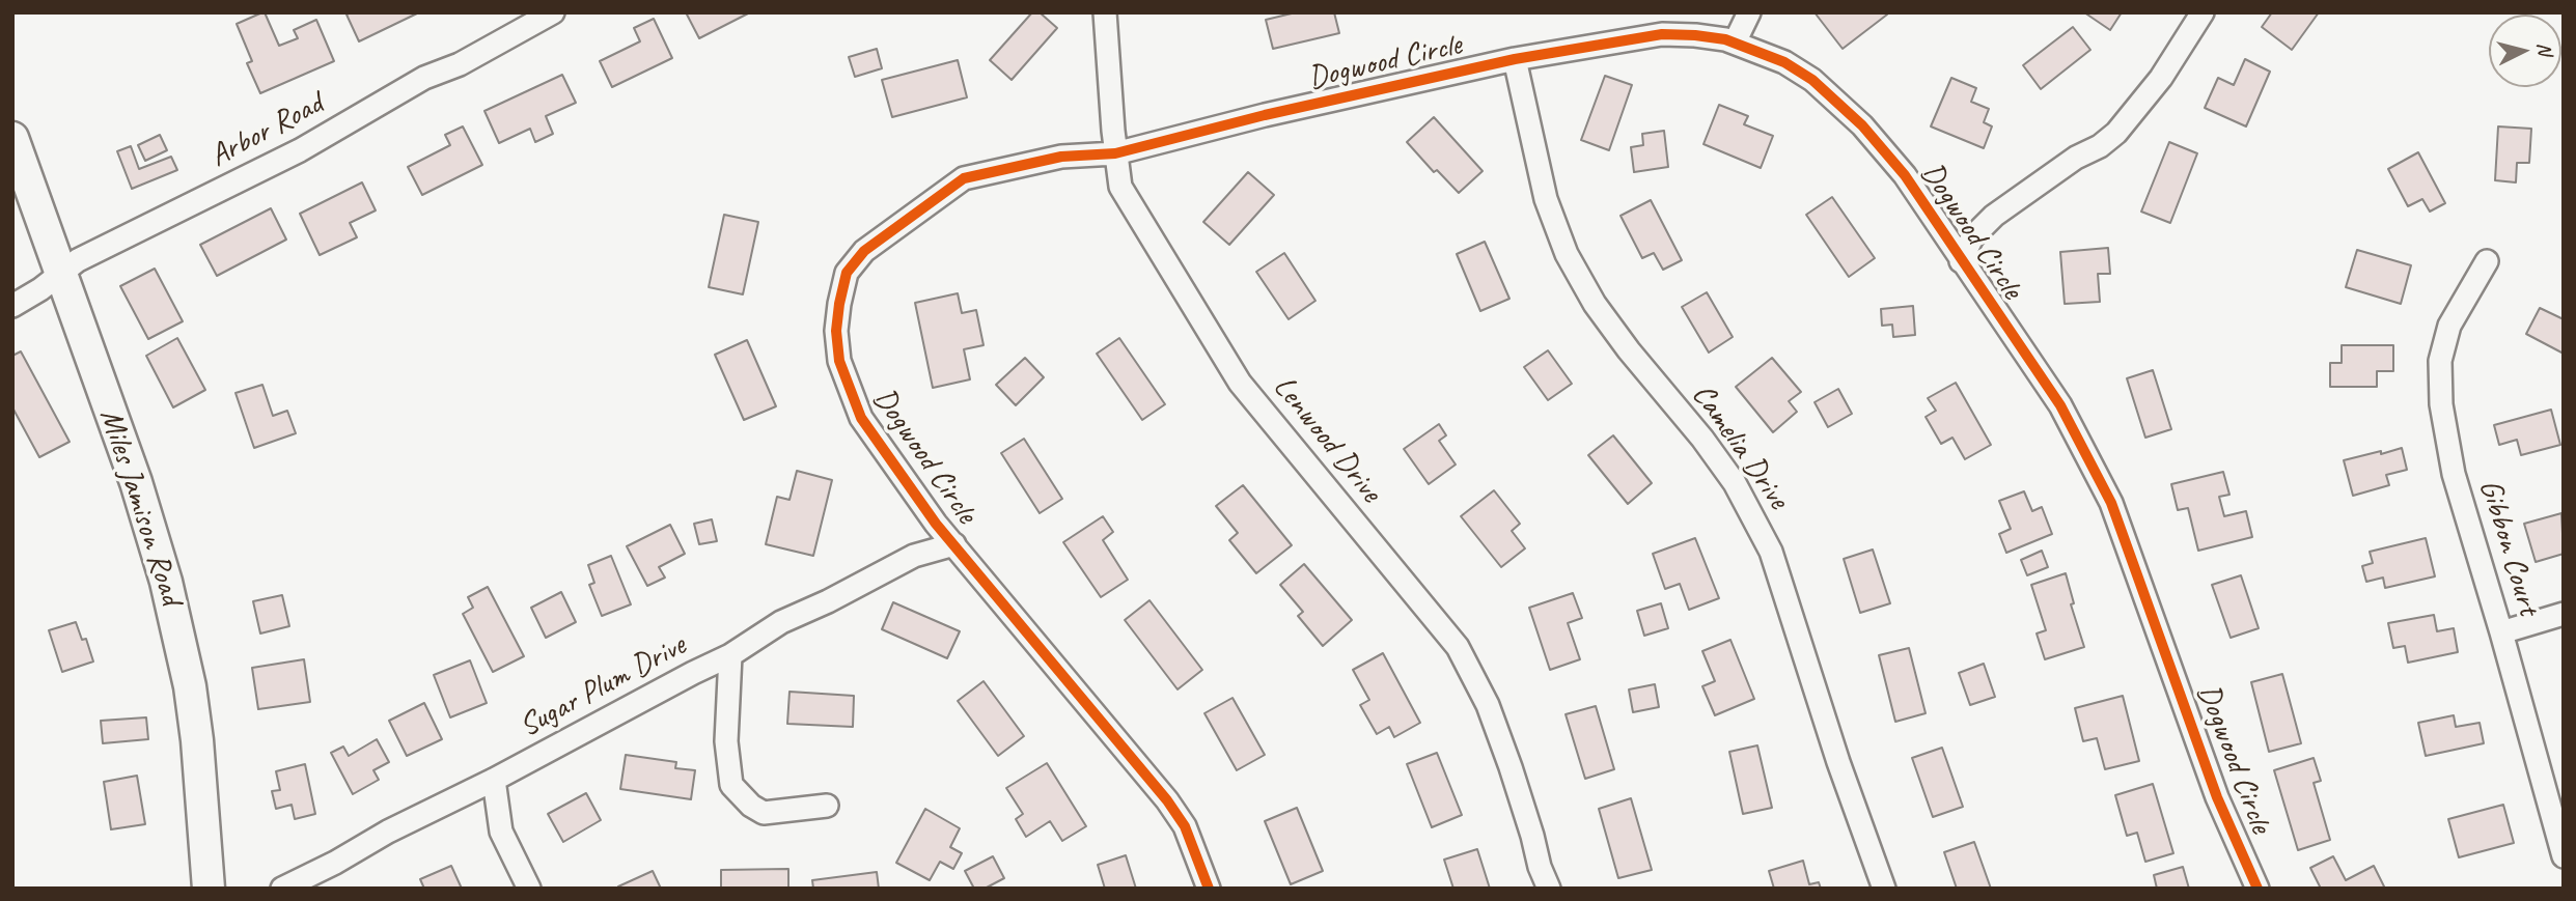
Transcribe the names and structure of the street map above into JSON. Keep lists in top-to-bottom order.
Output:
{
  "streets": {
    "main road": ["Miles Jamison Road"],
    "street": [
      "Dogwood Circle",
      "Arbor Road",
      "Lenwood Drive",
      "Camelia Drive",
      "Gibbon Court",
      "Sugar Plum Drive"
    ]
  },
  "crossings": [
    ["Dogwood Circle", "Lenwood Drive"],
    ["Dogwood Circle", "Camelia Drive"],
    ["Dogwood Circle", "Sugar Plum Drive"],
    ["Arbor Road", "Miles Jamison Road"]
  ],
  "north": "right"
}
